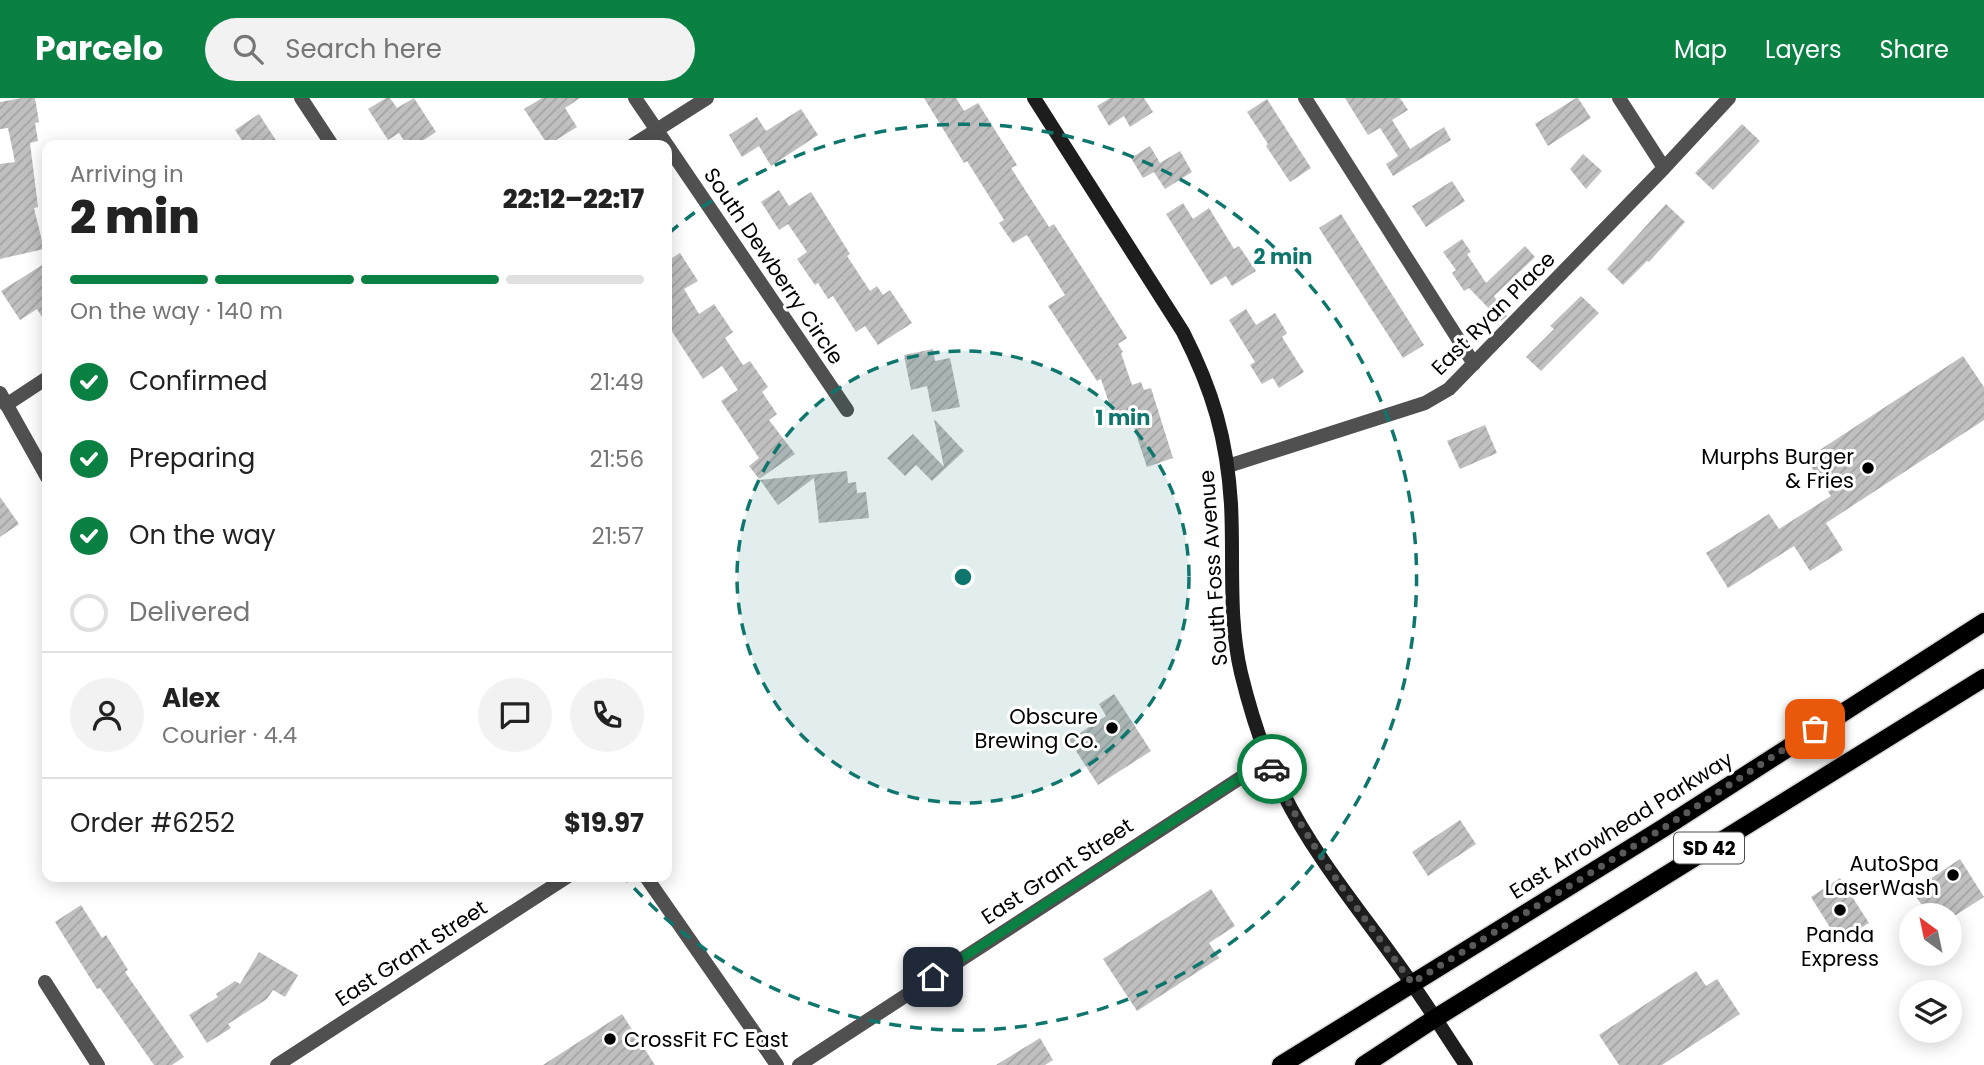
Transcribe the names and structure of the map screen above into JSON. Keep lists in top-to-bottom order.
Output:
{
  "streets": {
    "main road": ["East Arrowhead Parkway", "SD 42"],
    "street": [
      "South Dewberry Circle",
      "East Ryan Place",
      "South Foss Avenue",
      "East Grant Street"
    ]
  },
  "crossings": [
    ["East Ryan Place", "South Foss Avenue"],
    ["South Foss Avenue", "East Arrowhead Parkway"],
    ["South Foss Avenue", "SD 42"],
    ["South Foss Avenue", "East Grant Street"]
  ],
  "places": [
    "Murphs Burger & Fries",
    "Obscure Brewing Co.",
    "AutoSpa LaserWash",
    "Panda Express",
    "CrossFit FC East"
  ],
  "north": "top left",
  "page": {
    "header": "Parcelo",
    "search": "Search here",
    "nav": ["Map", "Layers", "Share"],
    "heading": ["2 min", "Arriving in", "22:12–22:17"],
    "panel": [
      "Alex",
      "Courier · 4.4",
      "Order #6252",
      "$19.97"
    ],
    "bar": "On the way · 140 m",
    "list": [
      ["Confirmed", "21:49"],
      ["Preparing", "21:56"],
      ["On the way", "21:57"],
      "Delivered"
    ]
  },
  "rings": ["2 min", "1 min"]
}
